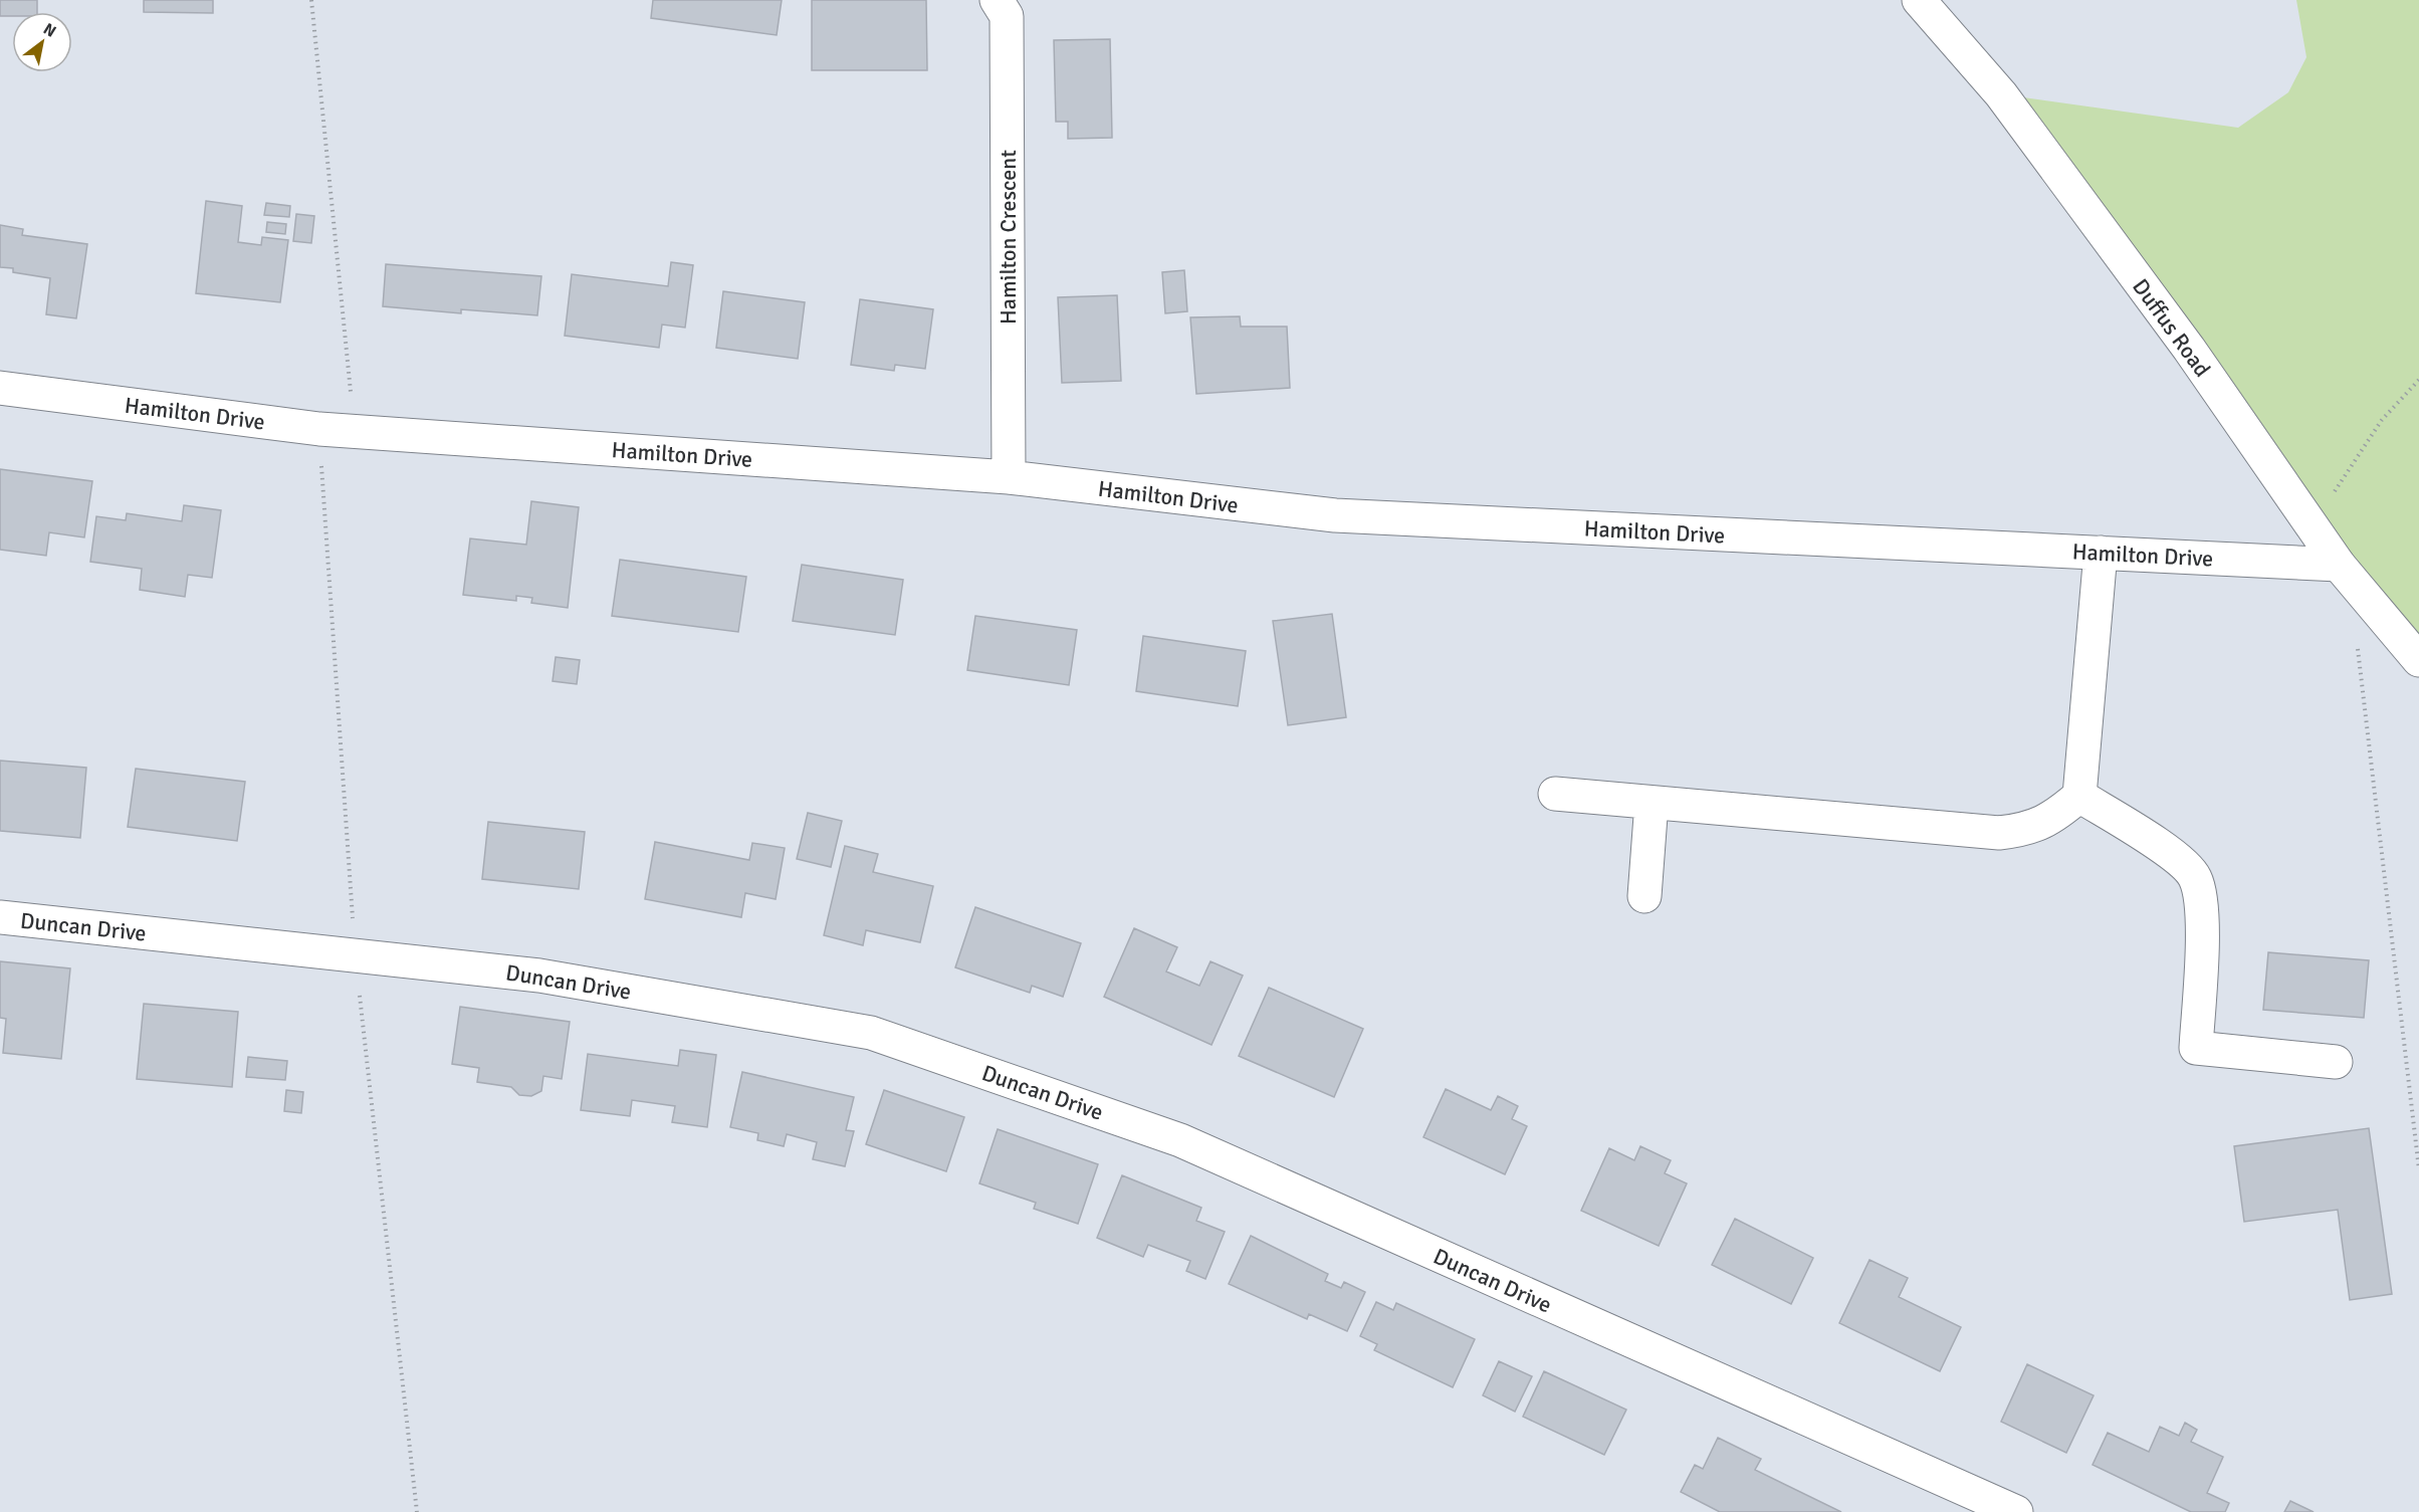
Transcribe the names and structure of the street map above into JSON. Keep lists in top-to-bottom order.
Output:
{
  "streets": {
    "street": [
      "Hamilton Crescent",
      "Duffus Road",
      "Hamilton Drive",
      "Duncan Drive"
    ]
  },
  "crossings": [
    ["Hamilton Crescent", "Hamilton Drive"],
    ["Duffus Road", "Hamilton Drive"]
  ],
  "north": "top right"
}
